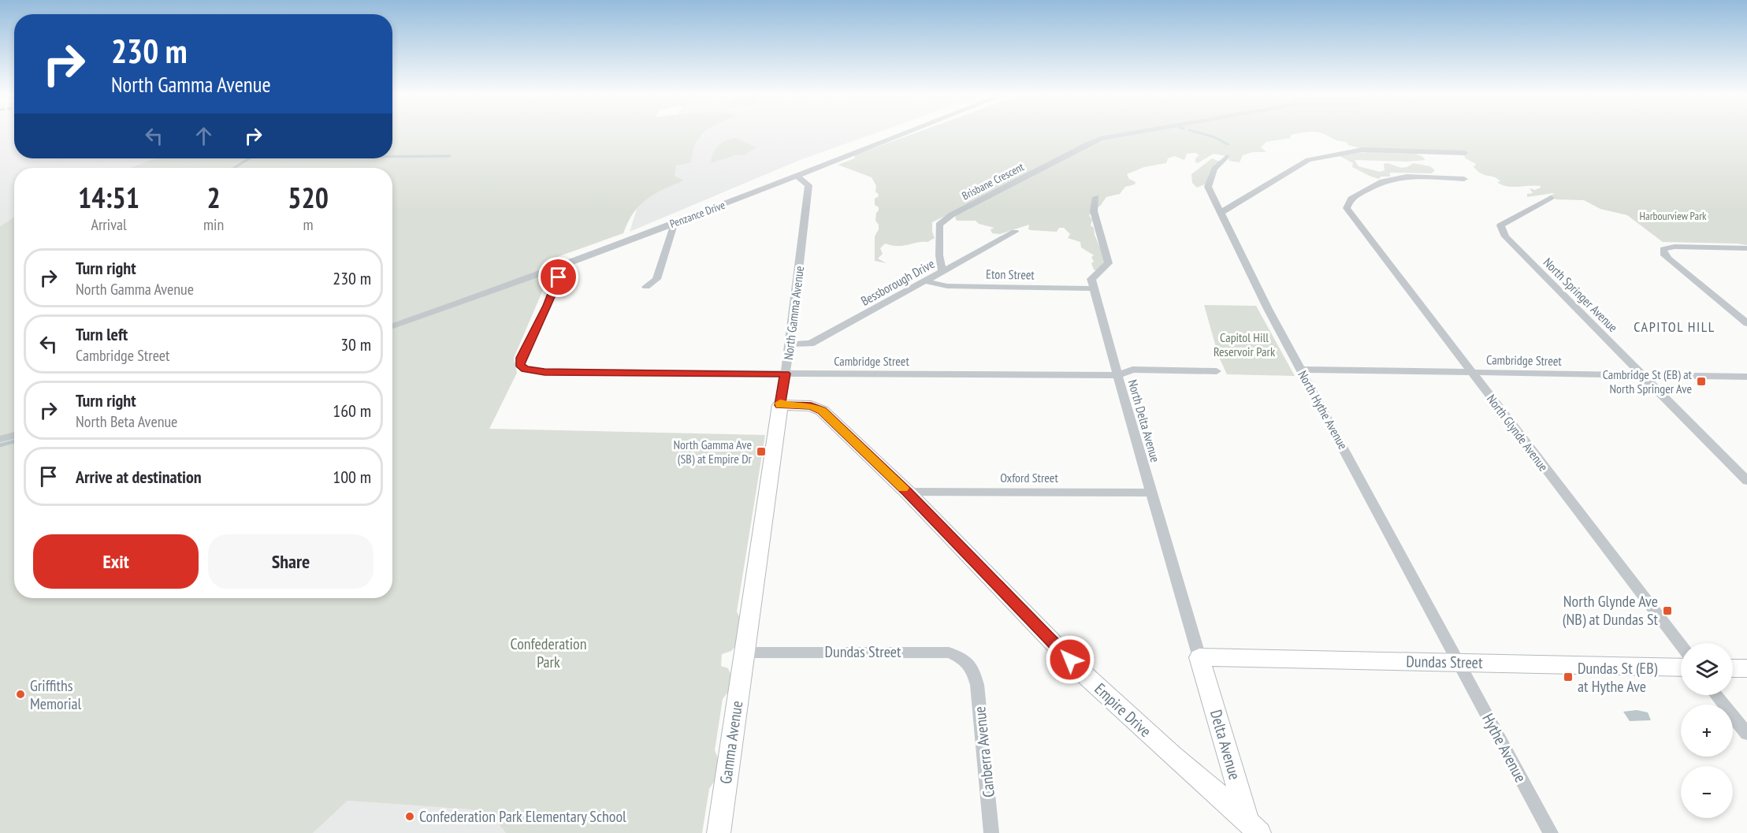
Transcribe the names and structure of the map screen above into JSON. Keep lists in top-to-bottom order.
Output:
{
  "streets": {
    "street": [
      "Brisbane Crescent",
      "Penzance Drive",
      "Eton Street",
      "Bessborough Drive",
      "North Springer Avenue",
      "North Gamma Avenue",
      "Cambridge Street",
      "North Hythe Avenue",
      "North Delta Avenue",
      "North Glynde Avenue",
      "Oxford Street",
      "Dundas Street",
      "Empire Drive",
      "Gamma Avenue",
      "Delta Avenue",
      "Hythe Avenue",
      "Canberra Avenue"
    ]
  },
  "crossings": [
    ["Brisbane Crescent", "Bessborough Drive"],
    ["Penzance Drive", "North Gamma Avenue"],
    ["Eton Street", "Bessborough Drive"],
    ["Eton Street", "North Delta Avenue"],
    ["Bessborough Drive", "North Gamma Avenue"],
    ["North Springer Avenue", "Cambridge Street"],
    ["North Gamma Avenue", "Cambridge Street"],
    ["North Gamma Avenue", "Dundas Street"],
    ["North Gamma Avenue", "Empire Drive"],
    ["North Gamma Avenue", "Gamma Avenue"],
    ["Cambridge Street", "North Hythe Avenue"],
    ["Cambridge Street", "North Delta Avenue"],
    ["Cambridge Street", "North Glynde Avenue"],
    ["North Hythe Avenue", "Dundas Street"],
    ["North Hythe Avenue", "Hythe Avenue"],
    ["North Delta Avenue", "Oxford Street"],
    ["North Delta Avenue", "Dundas Street"],
    ["North Delta Avenue", "Delta Avenue"],
    ["Oxford Street", "Empire Drive"],
    ["Dundas Street", "Gamma Avenue"],
    ["Dundas Street", "Delta Avenue"],
    ["Dundas Street", "Hythe Avenue"],
    ["Dundas Street", "Canberra Avenue"],
    ["Empire Drive", "Delta Avenue"]
  ],
  "districts": ["CAPITOL HILL"],
  "parks": ["Harbourview Park", "Capitol Hill Reservoir Park", "Confederation Park"],
  "places": {
    "transit": [
      "Cambridge St (EB) at North Springer Ave",
      "North Gamma Ave (SB) at Empire Dr",
      "North Glynde Ave (NB) at Dundas St",
      "Dundas St (EB) at Hythe Ave"
    ],
    "other": ["Griffiths Memorial", "Confederation Park Elementary School"]
  },
  "page": {
    "turn": ["230 m", "North Gamma Avenue"],
    "eta": [
      "14:51",
      "Arrival",
      "2",
      "min",
      "520",
      "m"
    ],
    "list": [
      {
        "name": "Turn right",
        "note": "North Gamma Avenue",
        "value": "230 m"
      },
      {
        "name": "Turn left",
        "note": "Cambridge Street",
        "value": "30 m"
      },
      {
        "name": "Turn right",
        "note": "North Beta Avenue",
        "value": "160 m"
      },
      {
        "name": "Arrive at destination",
        "value": "100 m"
      }
    ],
    "buttons": ["Exit", "Share"],
    "map_buttons": ["+", "−"]
  }
}
